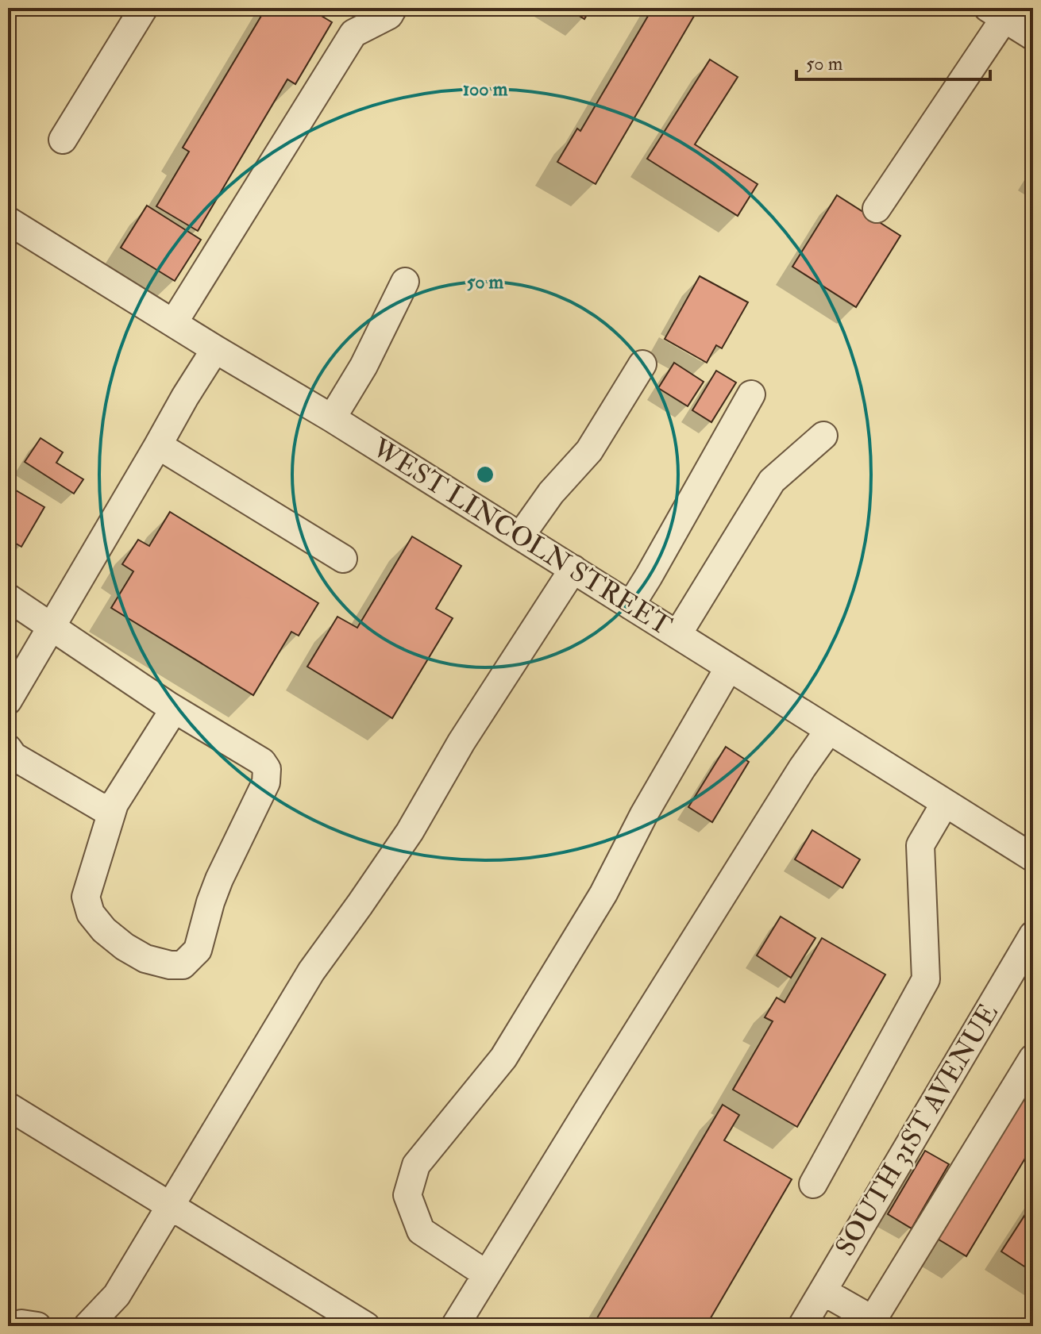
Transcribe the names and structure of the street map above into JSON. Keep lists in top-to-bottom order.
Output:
{
  "streets": {
    "street": ["WEST LINCOLN STREET", "SOUTH 31ST AVENUE"]
  },
  "scale_bar": "50 m",
  "rings": ["100 m", "50 m"]
}
